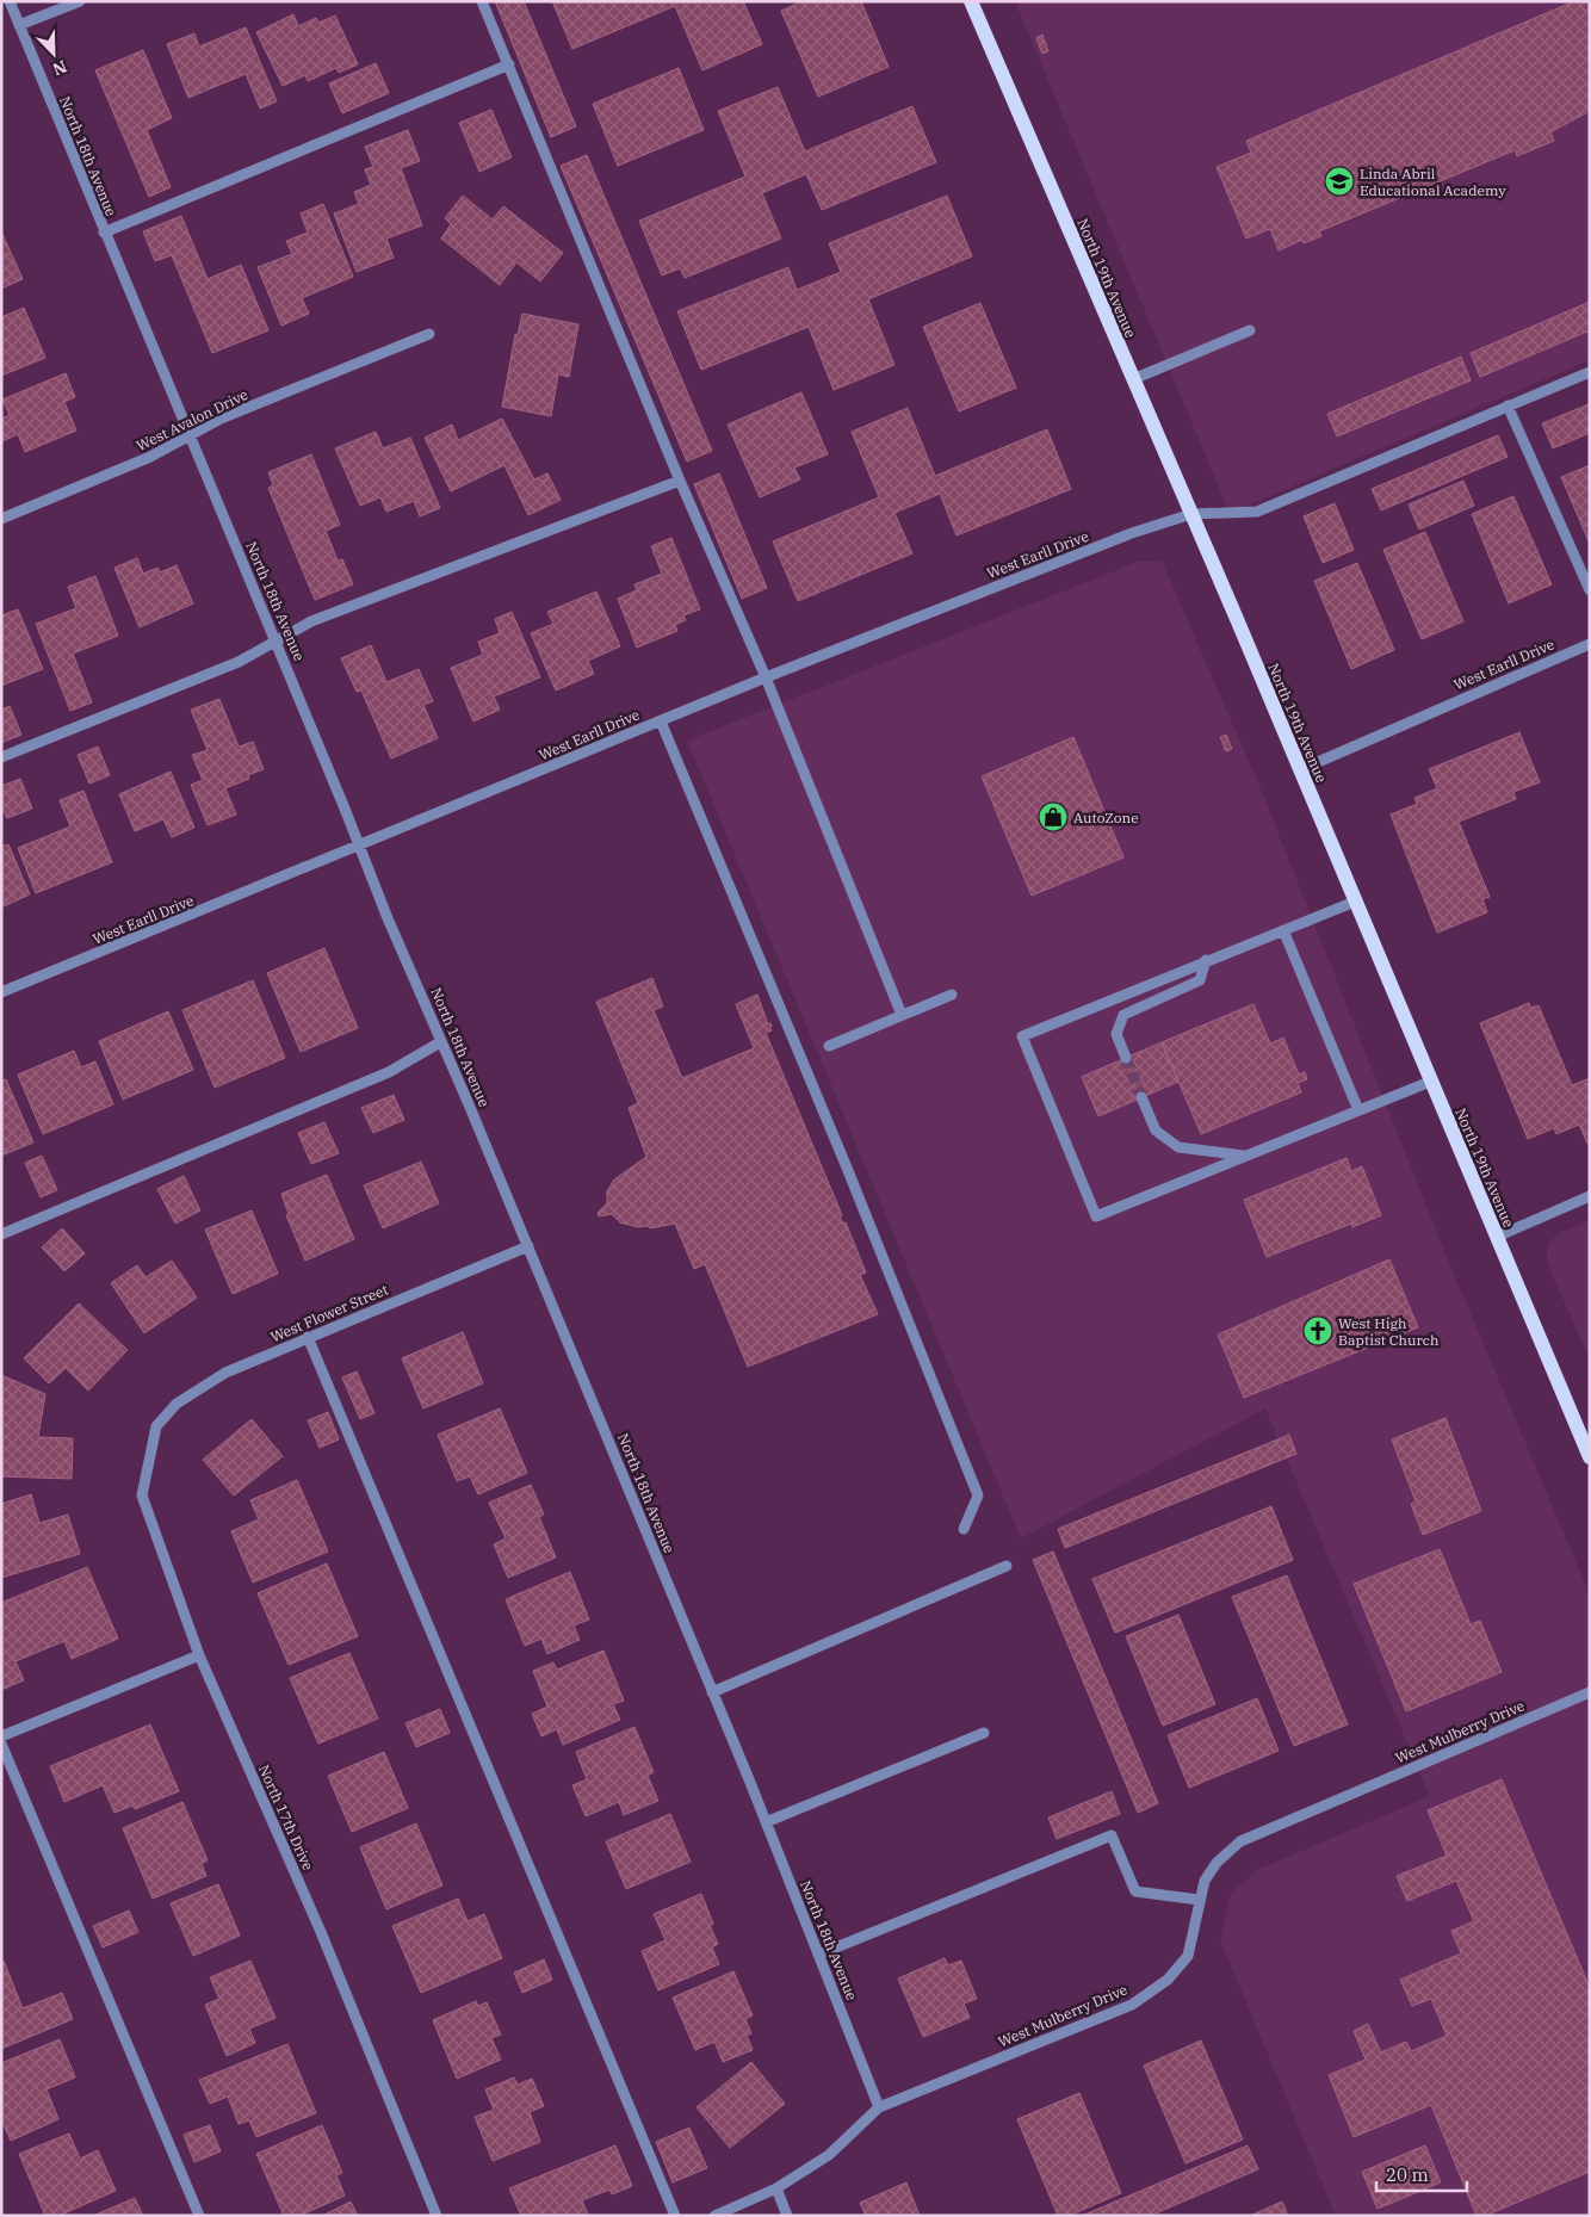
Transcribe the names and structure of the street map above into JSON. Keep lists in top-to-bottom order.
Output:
{
  "streets": {
    "main road": ["North 19th Avenue"],
    "street": [
      "North 18th Avenue",
      "West Avalon Drive",
      "West Earll Drive",
      "West Flower Street",
      "West Mulberry Drive",
      "North 17th Drive"
    ]
  },
  "crossings": [
    ["North 18th Avenue", "West Avalon Drive"],
    ["North 18th Avenue", "West Earll Drive"],
    ["North 18th Avenue", "West Flower Street"],
    ["North 18th Avenue", "West Mulberry Drive"],
    ["North 19th Avenue", "West Earll Drive"],
    ["West Flower Street", "North 17th Drive"]
  ],
  "places": {
    "school or university": ["Linda Abril Educational Academy"],
    "shop": ["AutoZone"],
    "church": ["West High Baptist Church"]
  },
  "scale_bar": "20 m",
  "north": "bottom right"
}
